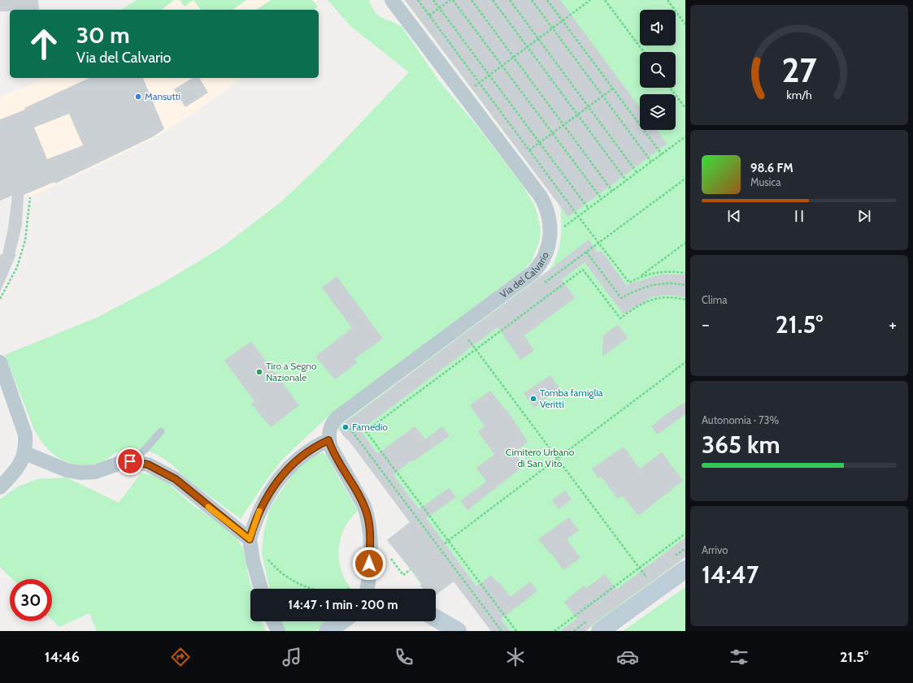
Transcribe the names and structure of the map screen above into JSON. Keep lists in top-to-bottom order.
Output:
{
  "streets": {
    "street": ["Via del Calvario"]
  },
  "parks": ["Cimitero Urbano di San Vito"],
  "places": [
    "Mansutti",
    "Tiro a Segno Nazionale",
    "Tomba famiglia Veritti",
    "Famedio"
  ],
  "page": {
    "turn": ["30 m", "Via del Calvario"],
    "song": ["98.6 FM", "Musica"],
    "tile": [
      "Clima",
      ["Autonomia · 73%", "365 km"],
      ["Arrivo", "14:47"]
    ],
    "heat": ["−", "21.5°", "+"],
    "limit": "30",
    "trip": "14:47 · 1 min · 200 m",
    "tabs": ["14:46", "21.5°"],
    "gauge": ["27", "km/h"]
  }
}
